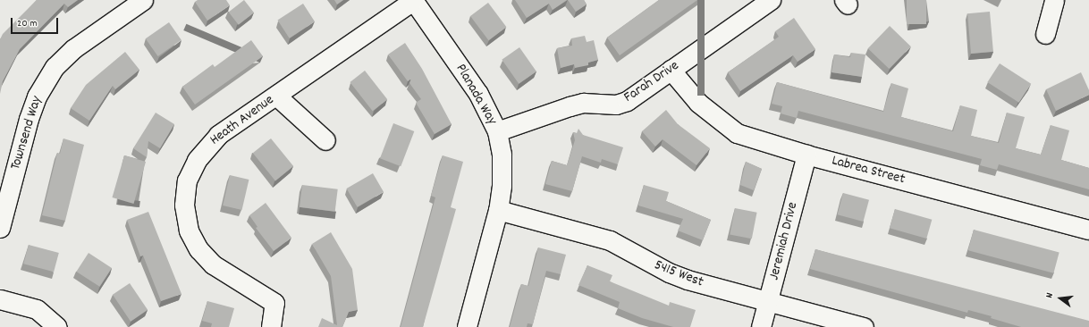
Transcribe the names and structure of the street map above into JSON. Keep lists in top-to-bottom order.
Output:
{
  "streets": {
    "street": [
      "Farah Drive",
      "Planada Way",
      "Heath Avenue",
      "Townsend Way",
      "Labrea Street",
      "Jeremiah Drive",
      "5415 West"
    ]
  },
  "crossings": [
    ["Farah Drive", "Planada Way"],
    ["Farah Drive", "Labrea Street"],
    ["Planada Way", "Heath Avenue"],
    ["Planada Way", "5415 West"],
    ["Labrea Street", "Jeremiah Drive"],
    ["Jeremiah Drive", "5415 West"]
  ],
  "scale_bar": "20 m",
  "north": "left"
}
